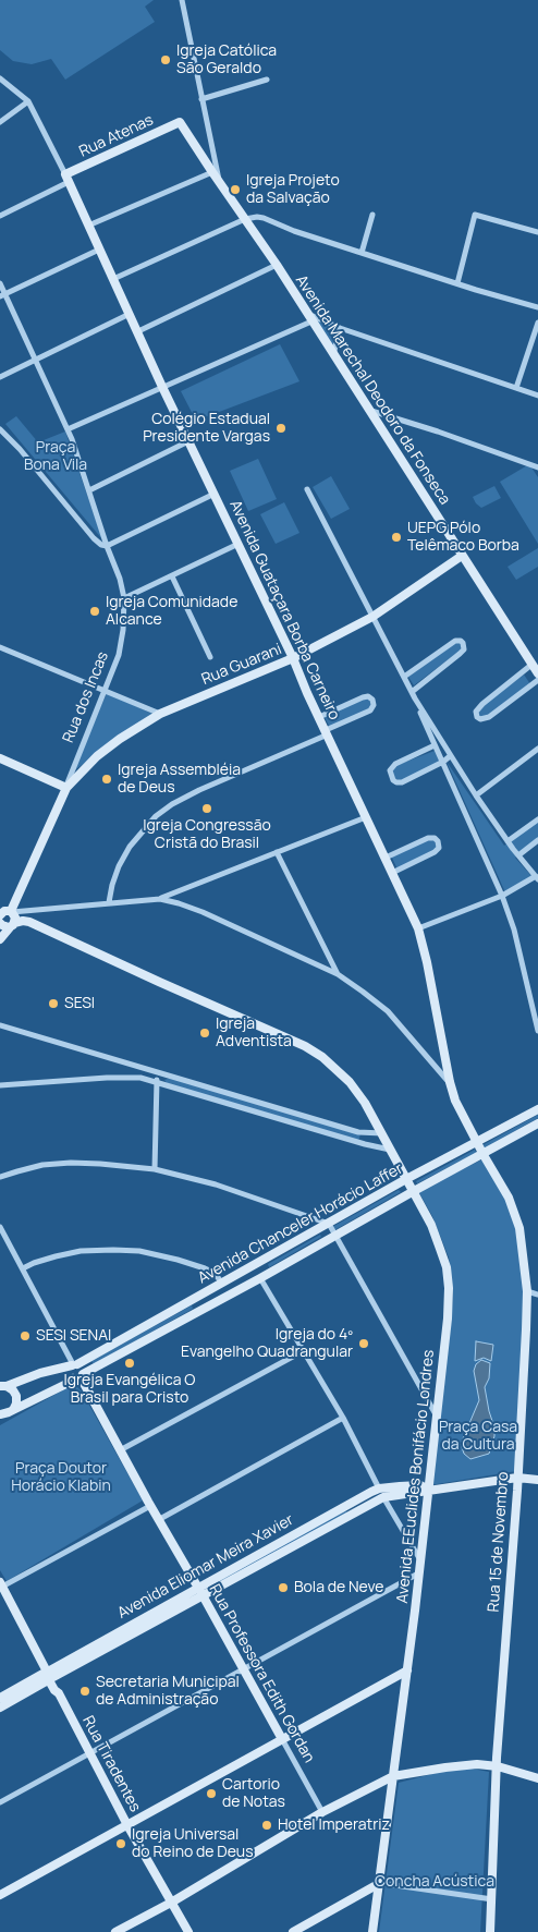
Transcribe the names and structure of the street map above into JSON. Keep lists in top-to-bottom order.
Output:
{
  "streets": {
    "street": [
      "Rua Atenas",
      "Avenida Marechal Deodoro da Fonseca",
      "Avenida Guataçara Borba Carneiro",
      "Rua Guarani",
      "Rua dos Incas",
      "Avenida Chanceler Horácio Laffer",
      "Avenida EEuclides Bonifácio Londres",
      "Rua 15 de Novembro",
      "Avenida Eliomar Meira Xavier",
      "Rua Professora Edith Gordan",
      "Rua Tiradentes"
    ]
  },
  "crossings": [
    ["Rua Atenas", "Avenida Marechal Deodoro da Fonseca"],
    ["Rua Atenas", "Avenida Guataçara Borba Carneiro"],
    ["Avenida Marechal Deodoro da Fonseca", "Rua Guarani"],
    ["Avenida Guataçara Borba Carneiro", "Rua Guarani"],
    ["Avenida Guataçara Borba Carneiro", "Avenida Chanceler Horácio Laffer"],
    ["Avenida Guataçara Borba Carneiro", "Rua 15 de Novembro"],
    ["Rua Guarani", "Rua dos Incas"],
    ["Avenida Chanceler Horácio Laffer", "Avenida EEuclides Bonifácio Londres"],
    ["Avenida Chanceler Horácio Laffer", "Rua 15 de Novembro"],
    ["Avenida Chanceler Horácio Laffer", "Rua Professora Edith Gordan"],
    ["Avenida EEuclides Bonifácio Londres", "Avenida Eliomar Meira Xavier"],
    ["Avenida Eliomar Meira Xavier", "Rua Professora Edith Gordan"],
    ["Avenida Eliomar Meira Xavier", "Rua Tiradentes"]
  ],
  "parks": [
    "Praça Bona Vila",
    "Praça Casa da Cultura",
    "Praça Doutor Horácio Klabin",
    "Concha Acústica"
  ],
  "places": [
    "Igreja Católica São Geraldo",
    "Igreja Projeto da Salvação",
    "Colégio Estadual Presidente Vargas",
    "UEPG Pólo Telêmaco Borba",
    "Igreja Comunidade Alcance",
    "Igreja Assembléia de Deus",
    "Igreja Congressão Cristã do Brasil",
    "SESI",
    "Igreja Adventista",
    "SESI SENAI",
    "Igreja do 4º Evangelho Quadrangular",
    "Igreja Evangélica O Brasil para Cristo",
    "Bola de Neve",
    "Secretaria Municipal de Administração",
    "Cartorio de Notas",
    "Hotel Imperatriz",
    "Igreja Universal do Reino de Deus"
  ]
}
